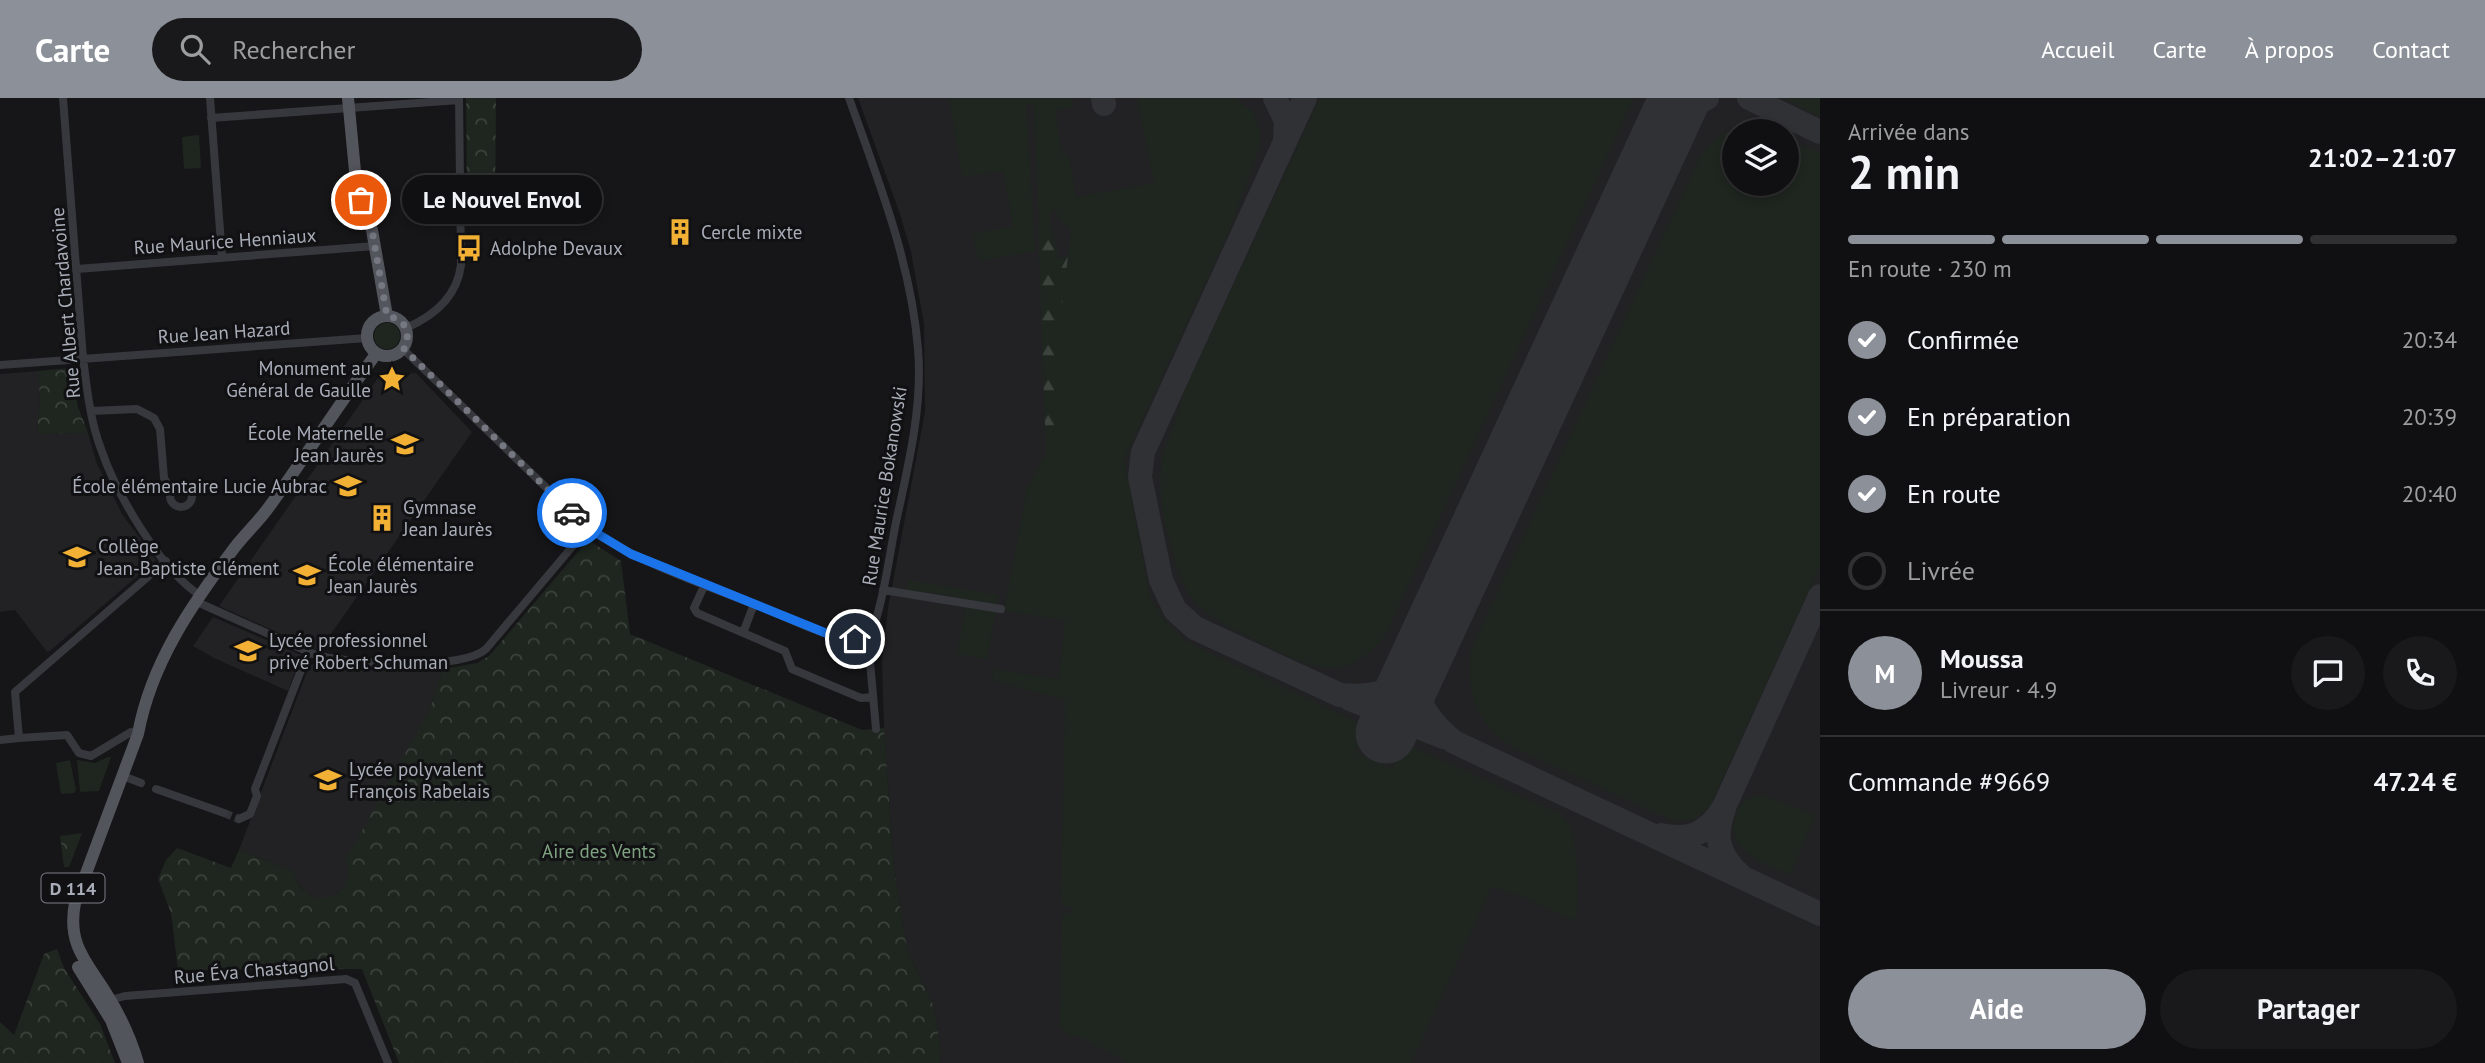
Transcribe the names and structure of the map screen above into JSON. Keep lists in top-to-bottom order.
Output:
{
  "streets": {
    "main road": ["D 114"],
    "street": [
      "Rue Maurice Henniaux",
      "Rue Albert Chardavoine",
      "Rue Jean Hazard",
      "Rue Maurice Bokanowski",
      "Rue Éva Chastagnol"
    ]
  },
  "crossings": [
    ["Rue Maurice Henniaux", "Rue Albert Chardavoine"],
    ["Rue Albert Chardavoine", "Rue Jean Hazard"],
    ["Rue Albert Chardavoine", "D 114"],
    ["Rue Jean Hazard", "D 114"],
    ["D 114", "Rue Éva Chastagnol"]
  ],
  "parks": ["Aire des Vents"],
  "places": {
    "other": ["Le Nouvel Envol"],
    "building": ["Cercle mixte", "Gymnase Jean Jaurès"],
    "bus stop": ["Adolphe Devaux"],
    "place": ["Monument au Général de Gaulle"],
    "school or university": [
      "École Maternelle Jean Jaurès",
      "École élémentaire Lucie Aubrac",
      "Collège Jean-Baptiste Clément",
      "École élémentaire Jean Jaurès",
      "Lycée professionnel privé Robert Schuman",
      "Lycée polyvalent François Rabelais"
    ]
  },
  "page": {
    "header": "Carte",
    "search": "Rechercher",
    "nav": [
      "Accueil",
      "Carte",
      "À propos",
      "Contact"
    ],
    "heading": ["2 min", "Arrivée dans", "21:02–21:07"],
    "panel": [
      "Moussa",
      "Livreur · 4.9",
      "Commande #9669",
      "47.24 €"
    ],
    "bubble": "Le Nouvel Envol",
    "bar": "En route · 230 m",
    "list": [
      ["Confirmée", "20:34"],
      ["En préparation", "20:39"],
      ["En route", "20:40"],
      "Livrée"
    ],
    "round": "M",
    "buttons": ["Aide", "Partager"]
  }
}
